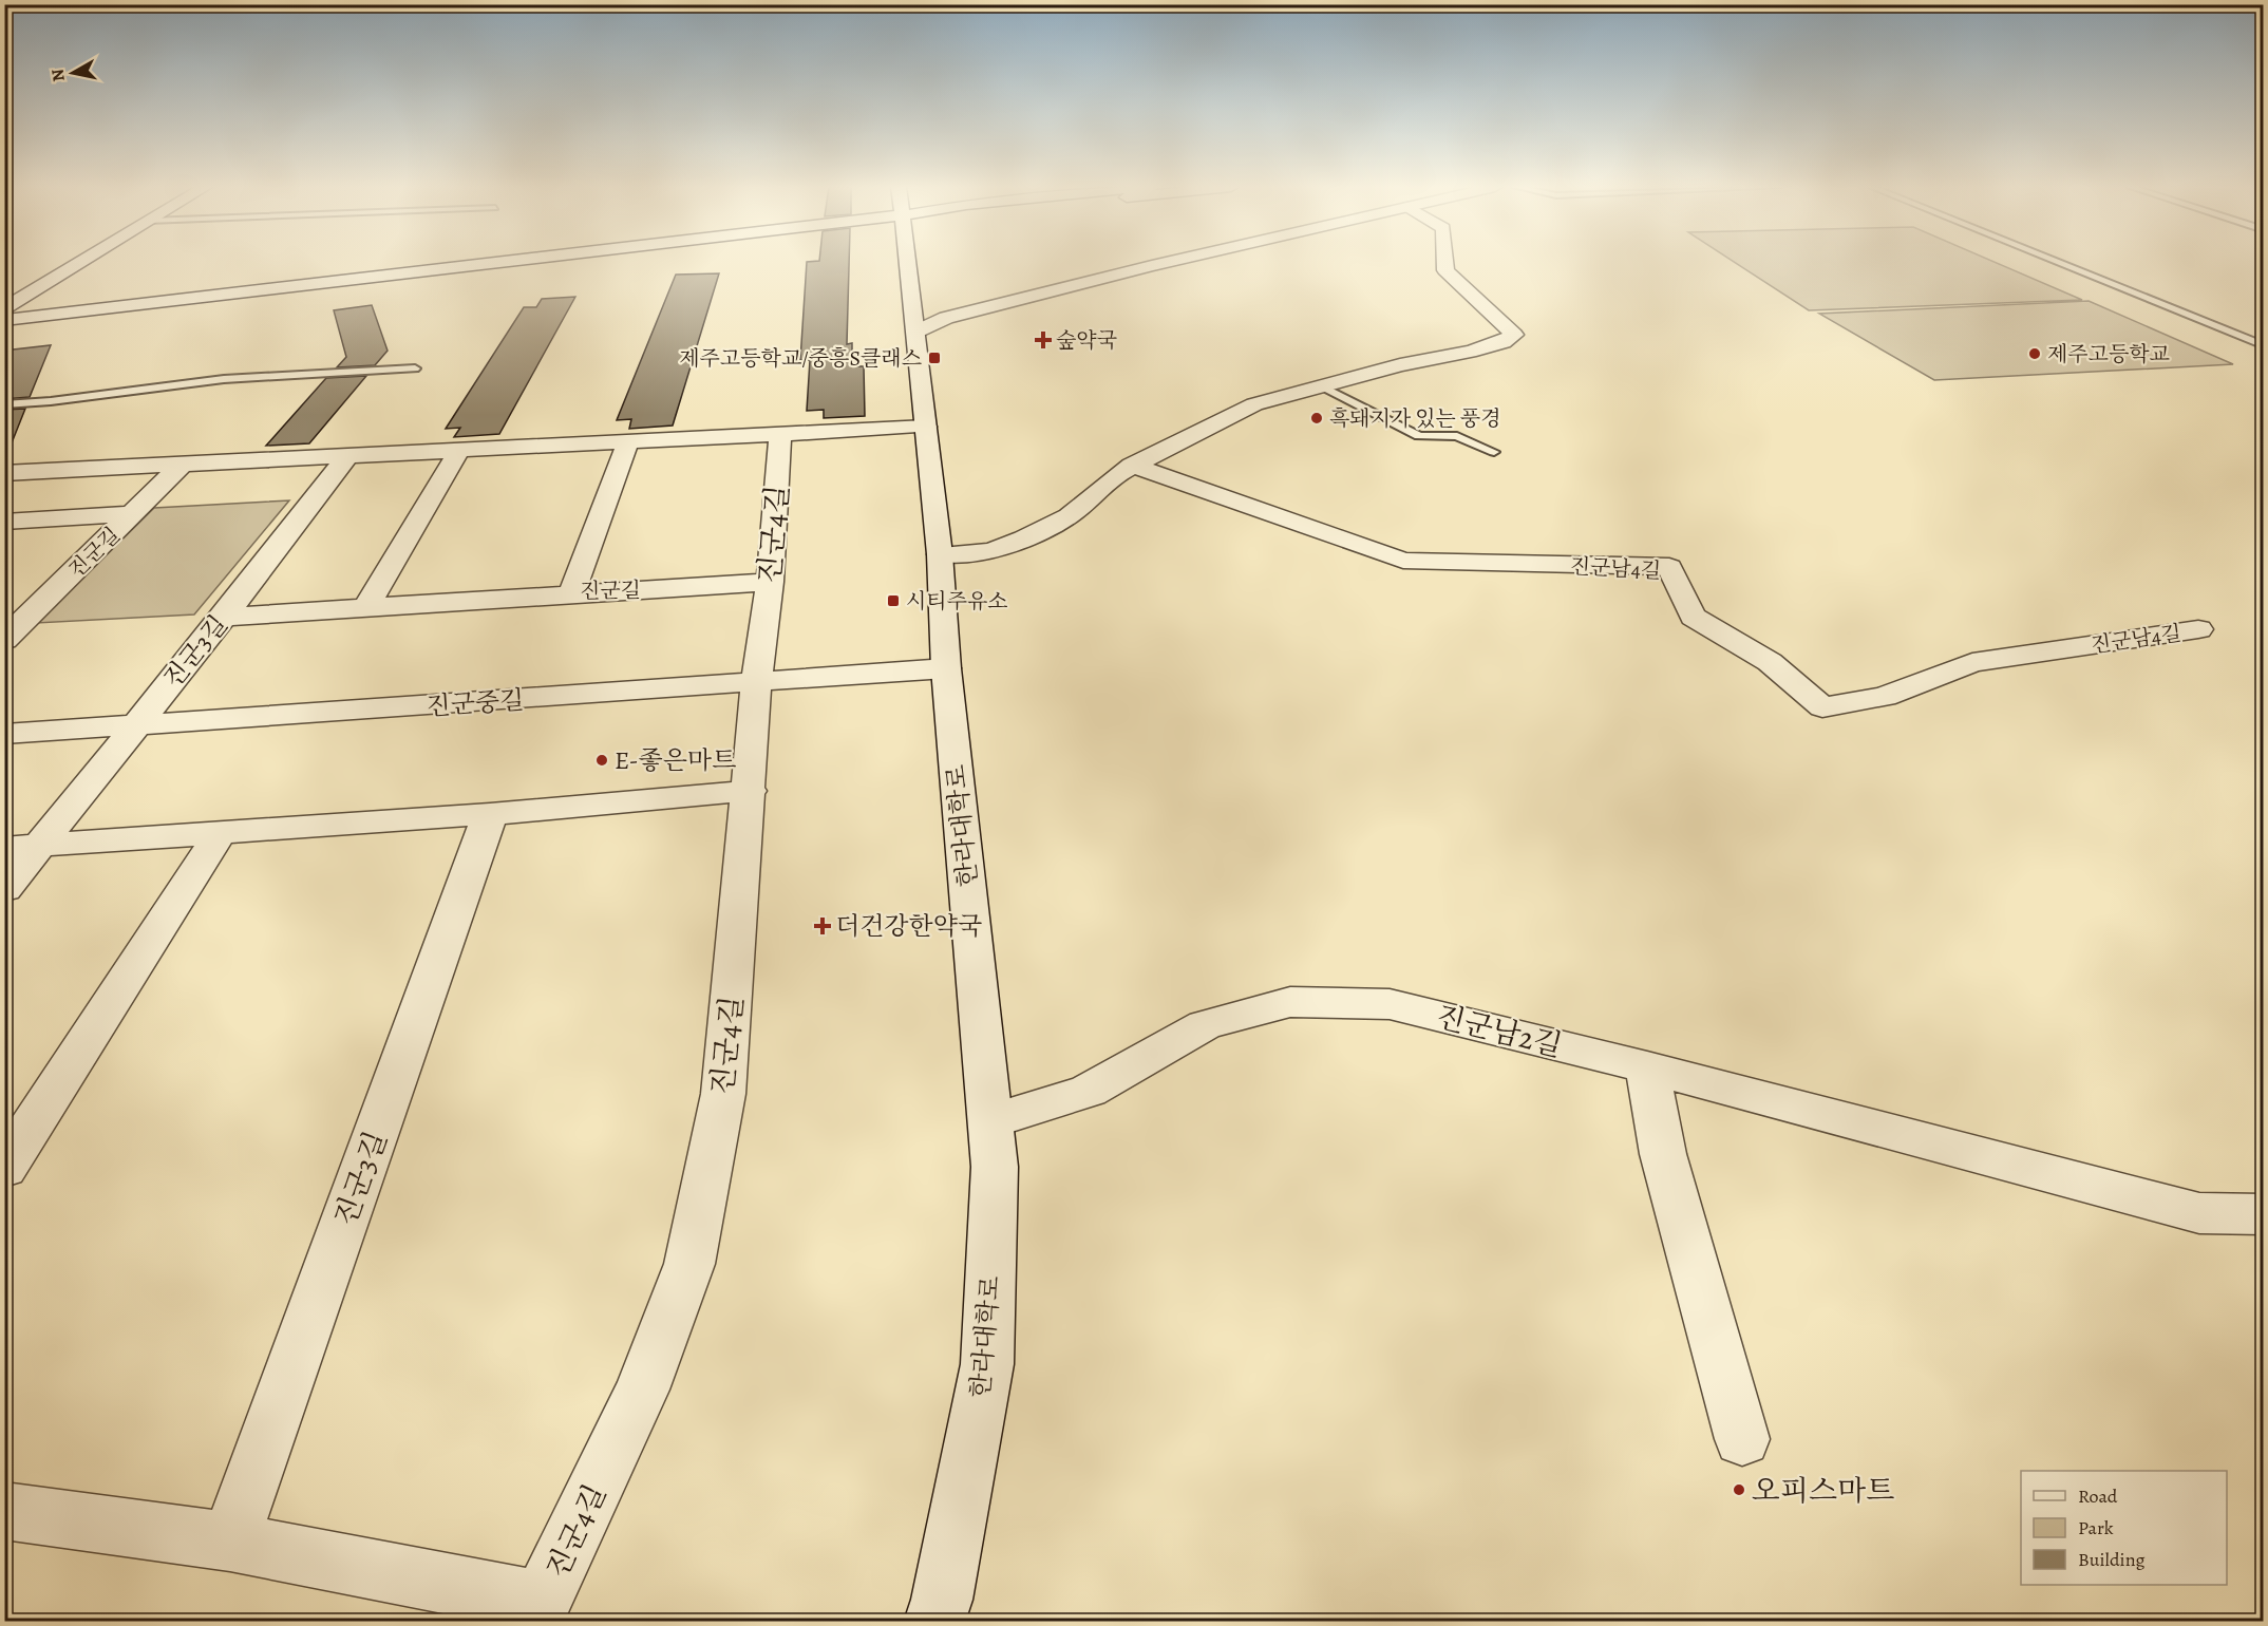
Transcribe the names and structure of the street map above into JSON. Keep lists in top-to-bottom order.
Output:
{
  "streets": {
    "street": [
      "진군4길",
      "진군길",
      "진군남4길",
      "진군3길",
      "진군중길",
      "한라대학로",
      "진군남2길"
    ]
  },
  "crossings": [
    ["진군4길", "진군길"],
    ["진군4길", "진군중길"],
    ["진군3길", "진군중길"],
    ["진군중길", "한라대학로"],
    ["한라대학로", "진군남2길"]
  ],
  "places": {
    "health": ["숲약국", "더건강한약국"],
    "other": [
      "제주고등학교",
      "흑돼지가 있는 풍경",
      "E-좋은마트",
      "오피스마트"
    ],
    "transit": ["제주고등학교/중흥S클래스", "시티주유소"]
  },
  "legend": ["Road", "Park", "Building"],
  "north": "left"
}
